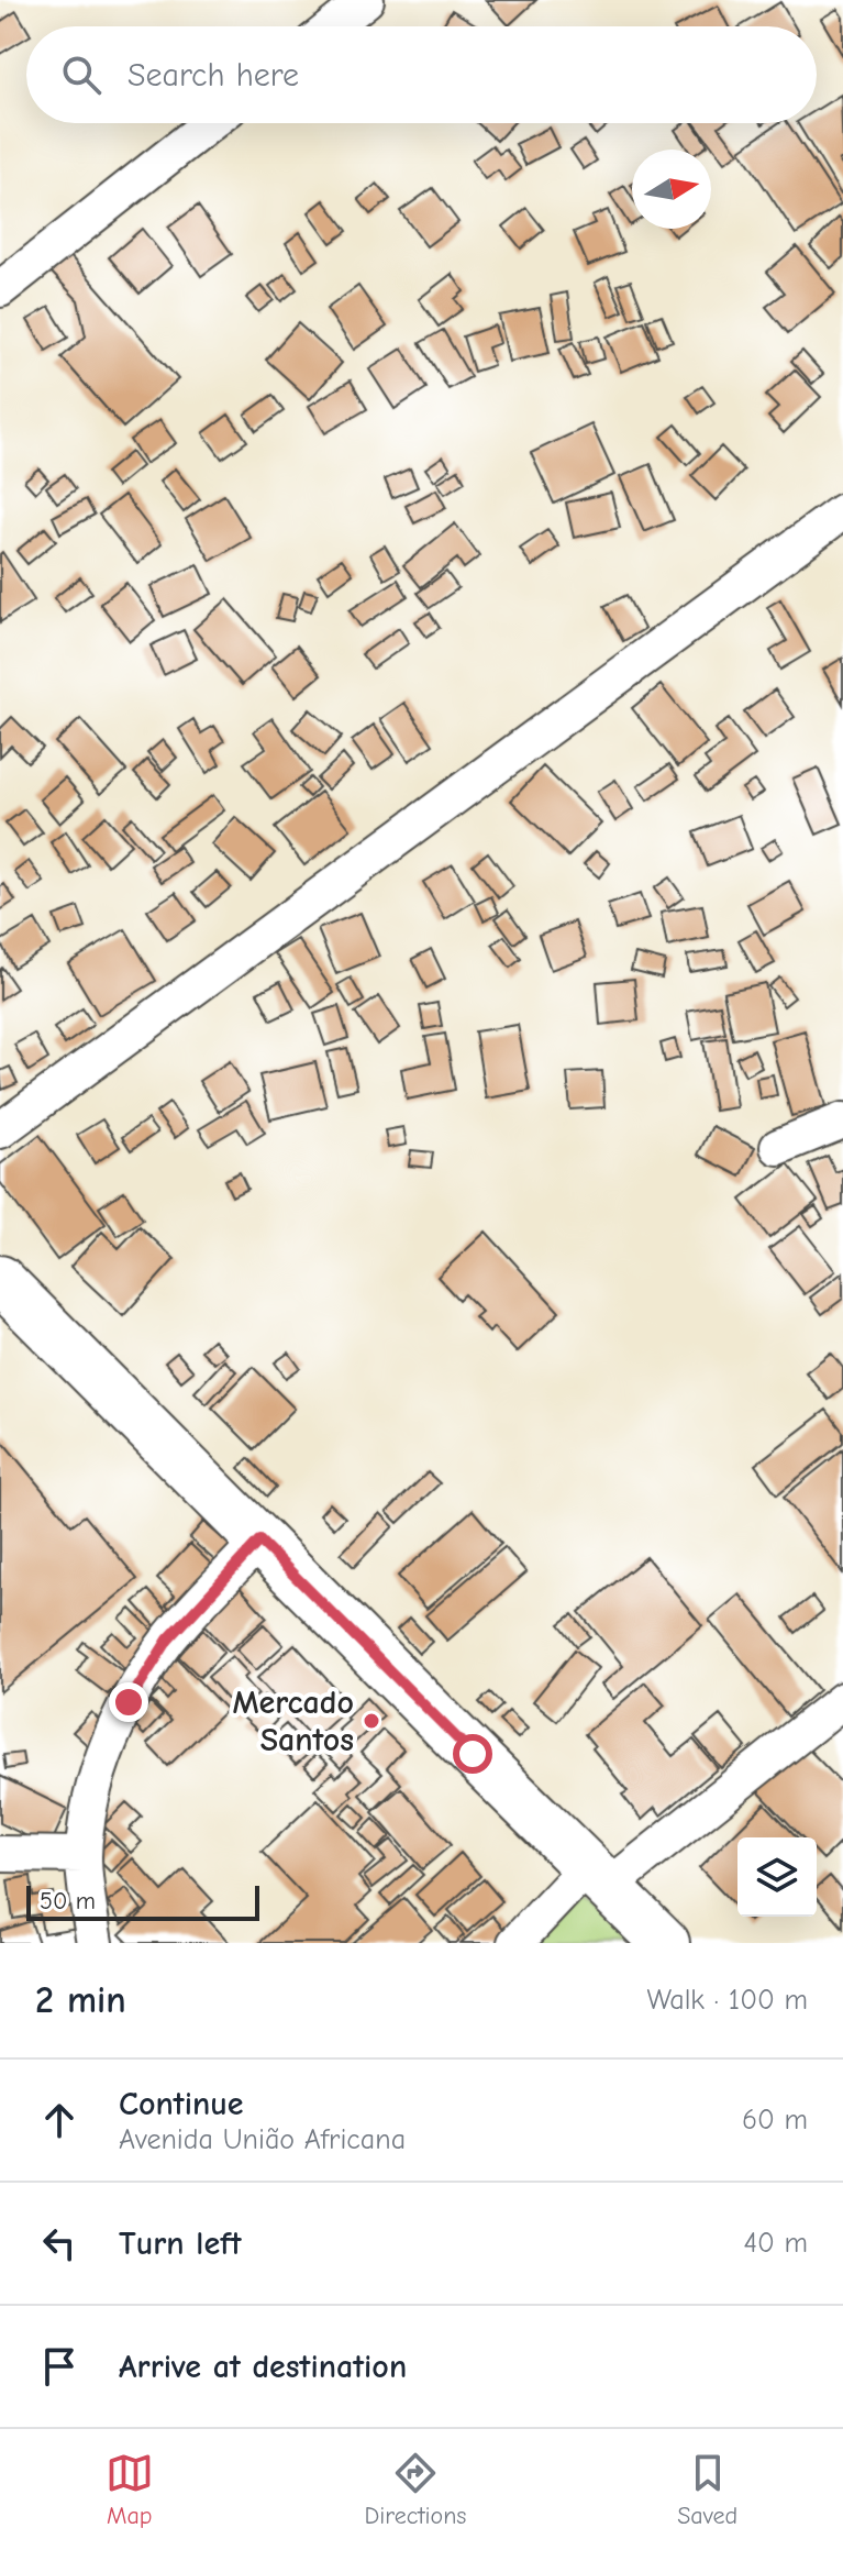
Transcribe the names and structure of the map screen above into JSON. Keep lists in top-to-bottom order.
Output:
{
  "places": ["Mercado Santos"],
  "scale_bar": "50 m",
  "north": "right",
  "page": {
    "search": "Search here",
    "scale": "50 m",
    "heading": ["2 min", "Walk · 100 m"],
    "list": [
      ["Continue", "Avenida União Africana", "60 m"],
      ["Turn left", "40 m"],
      "Arrive at destination"
    ],
    "nav": ["Map", "Directions", "Saved"]
  }
}
